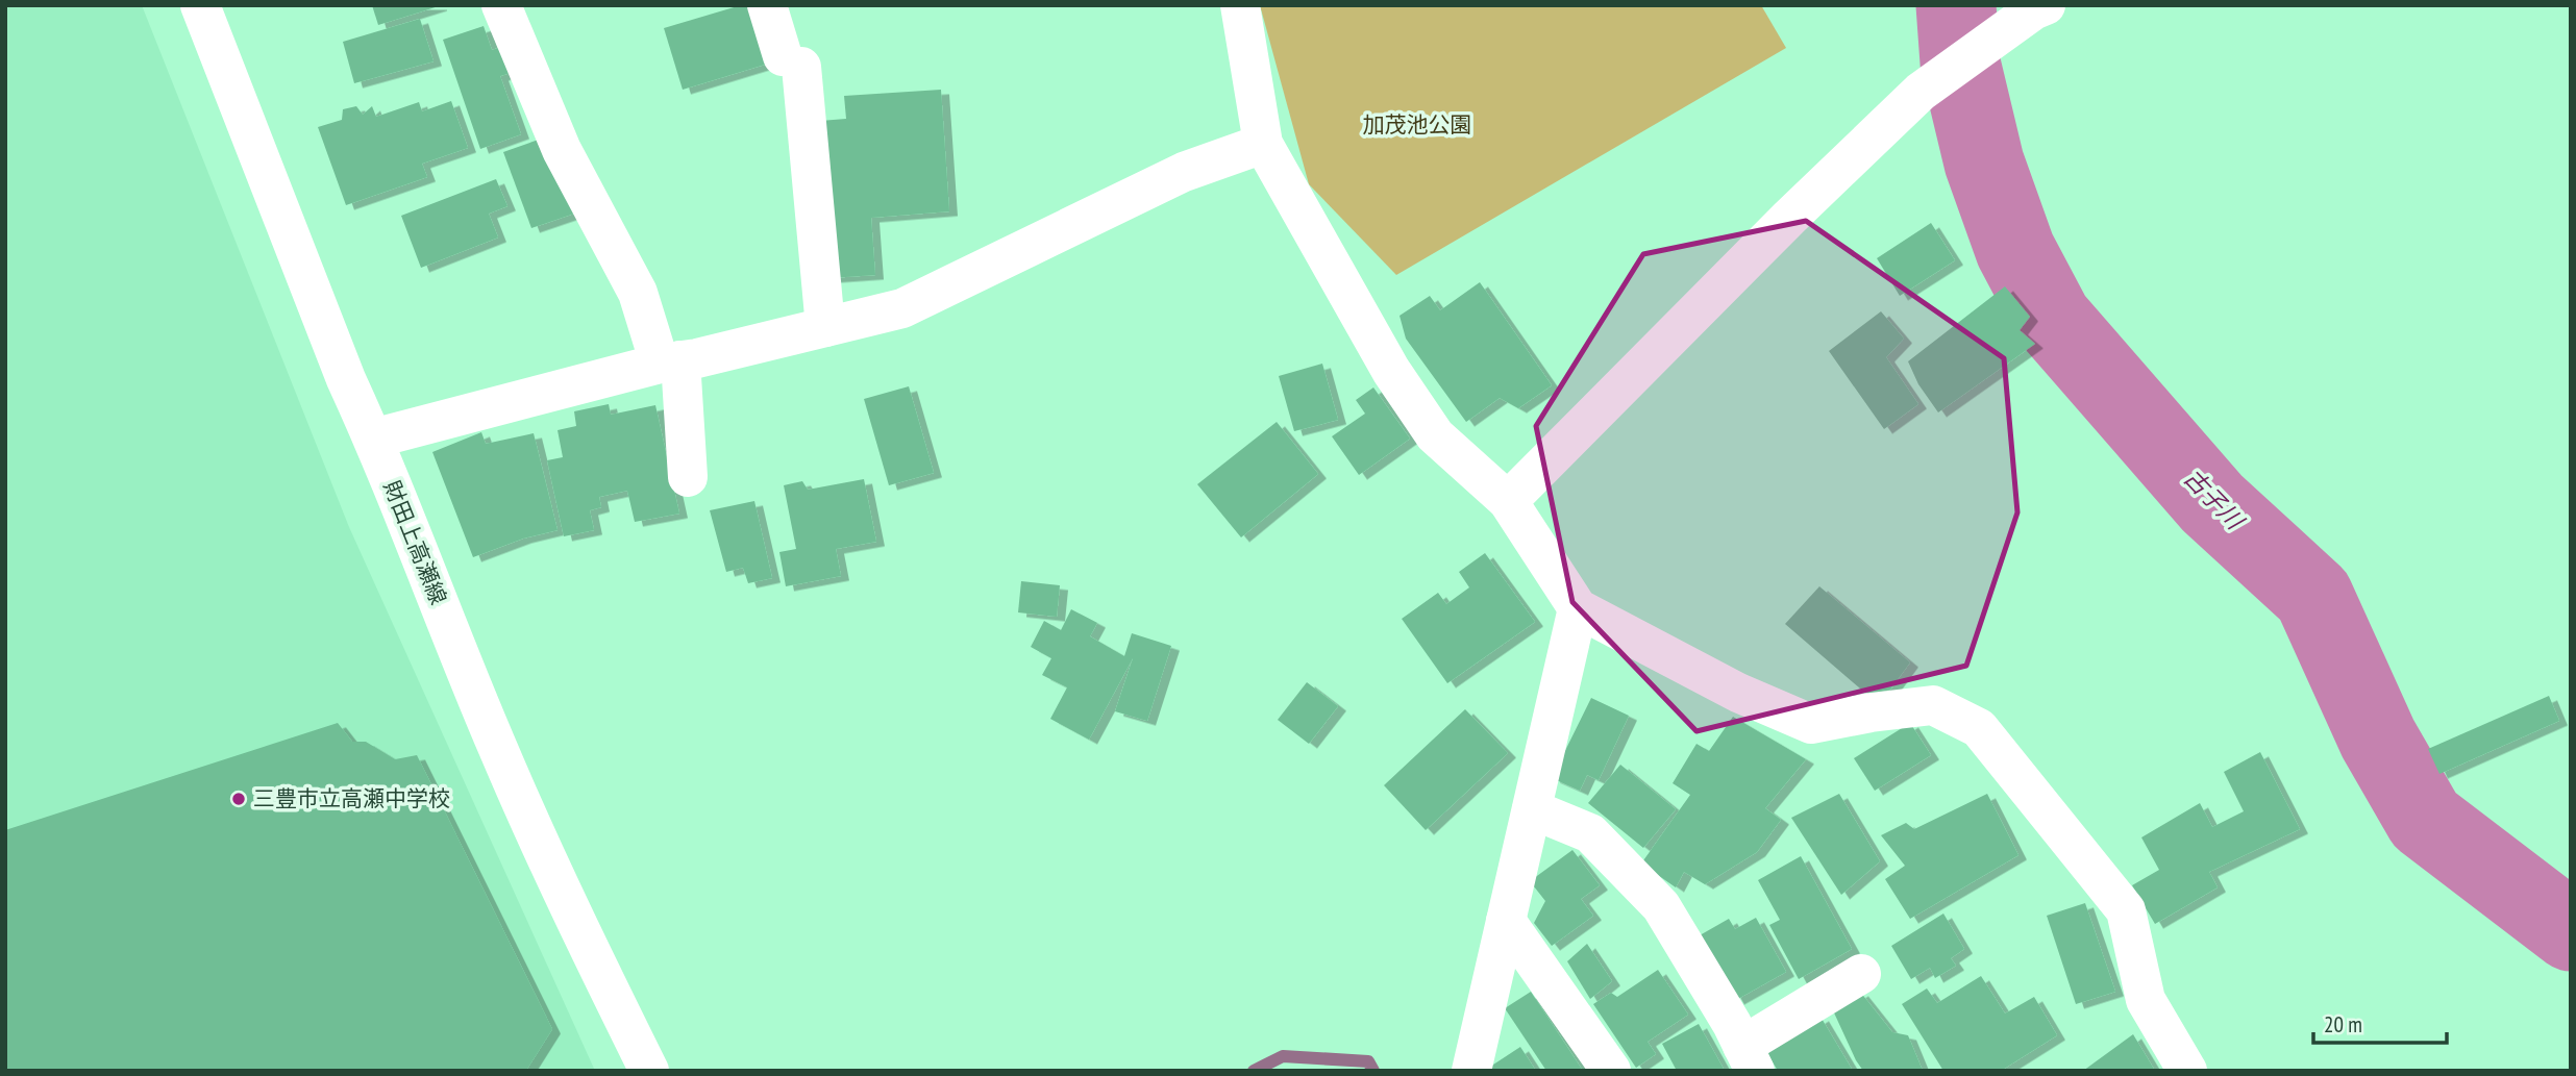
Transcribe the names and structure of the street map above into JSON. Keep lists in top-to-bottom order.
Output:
{
  "streets": {
    "street": ["財田上高瀬線"]
  },
  "water": ["古子川"],
  "parks": ["加茂池公園"],
  "places": ["三豊市立高瀬中学校"],
  "scale_bar": "20 m"
}
